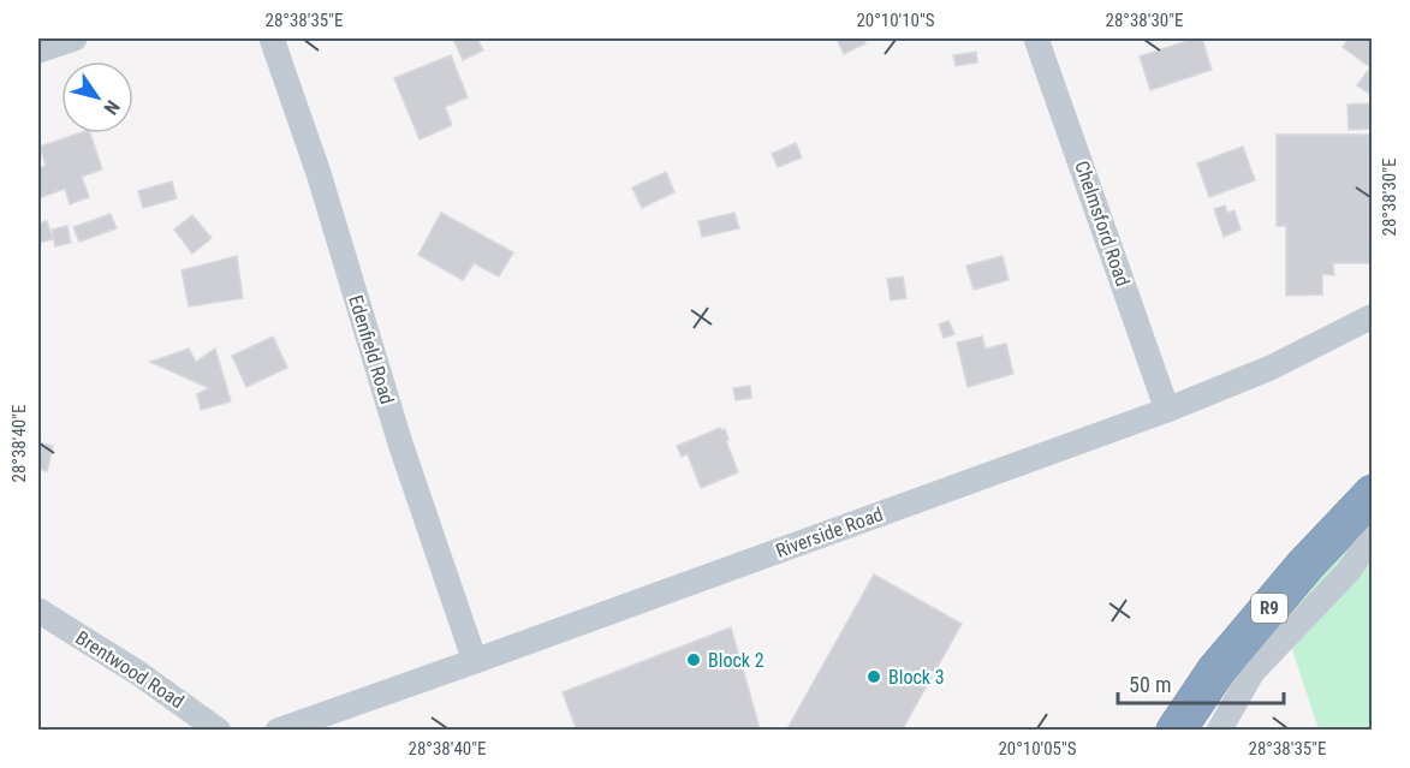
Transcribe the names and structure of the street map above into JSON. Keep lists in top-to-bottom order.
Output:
{
  "streets": {
    "highway": ["R9"],
    "street": [
      "Chelmsford Road",
      "Edenfield Road",
      "Riverside Road",
      "Brentwood Road"
    ]
  },
  "crossings": [
    ["Chelmsford Road", "Riverside Road"],
    ["Edenfield Road", "Riverside Road"]
  ],
  "places": ["Block 2", "Block 3"],
  "scale_bar": "50 m",
  "north": "bottom right",
  "coordinates": [
    "28°38'35\"E",
    "20°10'10\"S",
    "28°38'30\"E",
    "28°38'40\"E",
    "20°10'05\"S"
  ]
}
